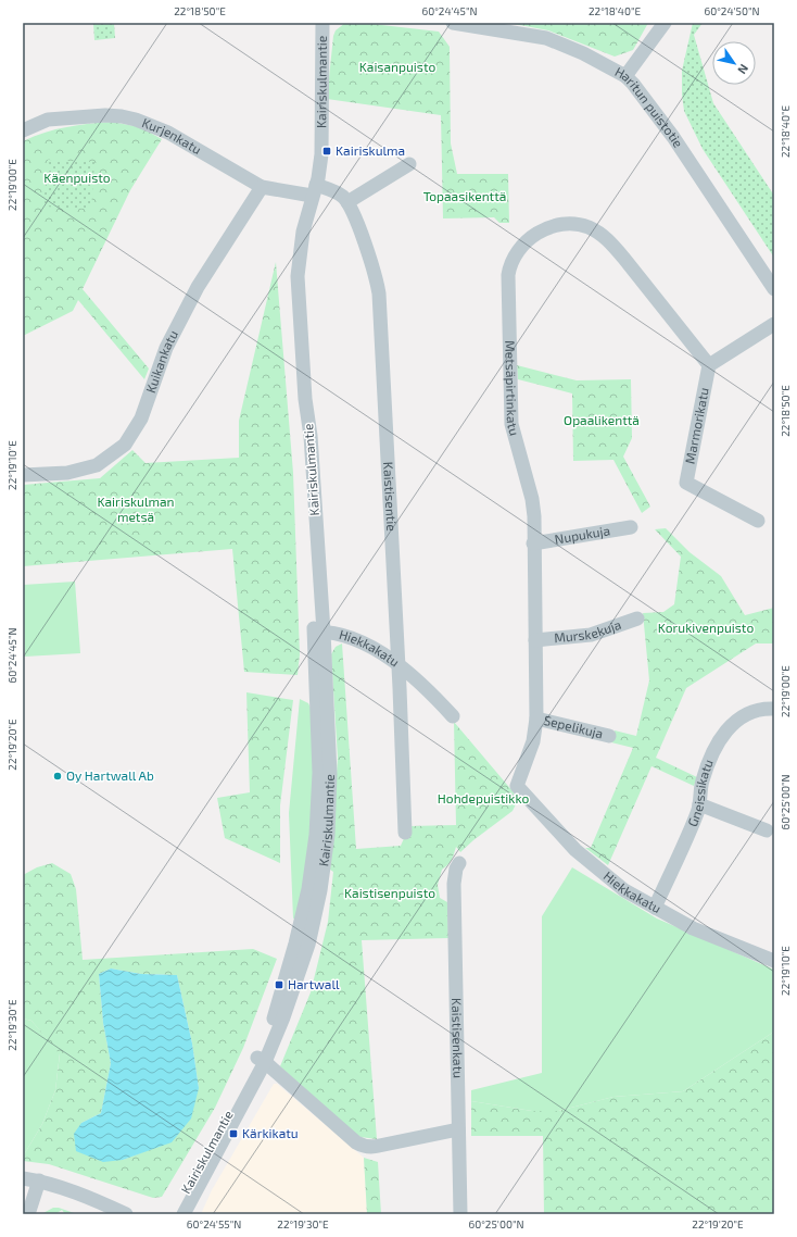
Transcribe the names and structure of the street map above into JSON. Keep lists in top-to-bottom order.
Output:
{
  "streets": {
    "street": [
      "Kairiskulmantie",
      "Haritun puistotie",
      "Kurjenkatu",
      "Kuikankatu",
      "Metsäpirtinkatu",
      "Marmorikatu",
      "Kaistisentie",
      "Nupukuja",
      "Murskekuja",
      "Hiekkakatu",
      "Sepelikuja",
      "Gneissikatu",
      "Kaistisenkatu"
    ]
  },
  "crossings": [
    ["Kairiskulmantie", "Kurjenkatu"],
    ["Kairiskulmantie", "Hiekkakatu"],
    ["Kurjenkatu", "Kuikankatu"],
    ["Metsäpirtinkatu", "Marmorikatu"],
    ["Metsäpirtinkatu", "Nupukuja"],
    ["Metsäpirtinkatu", "Murskekuja"],
    ["Metsäpirtinkatu", "Hiekkakatu"],
    ["Metsäpirtinkatu", "Sepelikuja"],
    ["Kaistisentie", "Hiekkakatu"],
    ["Hiekkakatu", "Gneissikatu"]
  ],
  "parks": [
    "Kaisanpuisto",
    "Käenpuisto",
    "Topaasikenttä",
    "Opaalikenttä",
    "Kairiskulman metsä",
    "Korukivenpuisto",
    "Hohdepuistikko",
    "Kaistisenpuisto"
  ],
  "places": {
    "transit": ["Kairiskulma", "Hartwall", "Kärkikatu"],
    "other": ["Oy Hartwall Ab"]
  },
  "north": "bottom right",
  "coordinates": [
    "22°18'50\"E",
    "60°24'45\"N",
    "22°18'40\"E",
    "60°24'50\"N",
    "22°19'00\"E",
    "22°19'10\"E",
    "22°19'20\"E",
    "60°25'00\"N",
    "22°19'30\"E",
    "60°24'55\"N"
  ]
}
